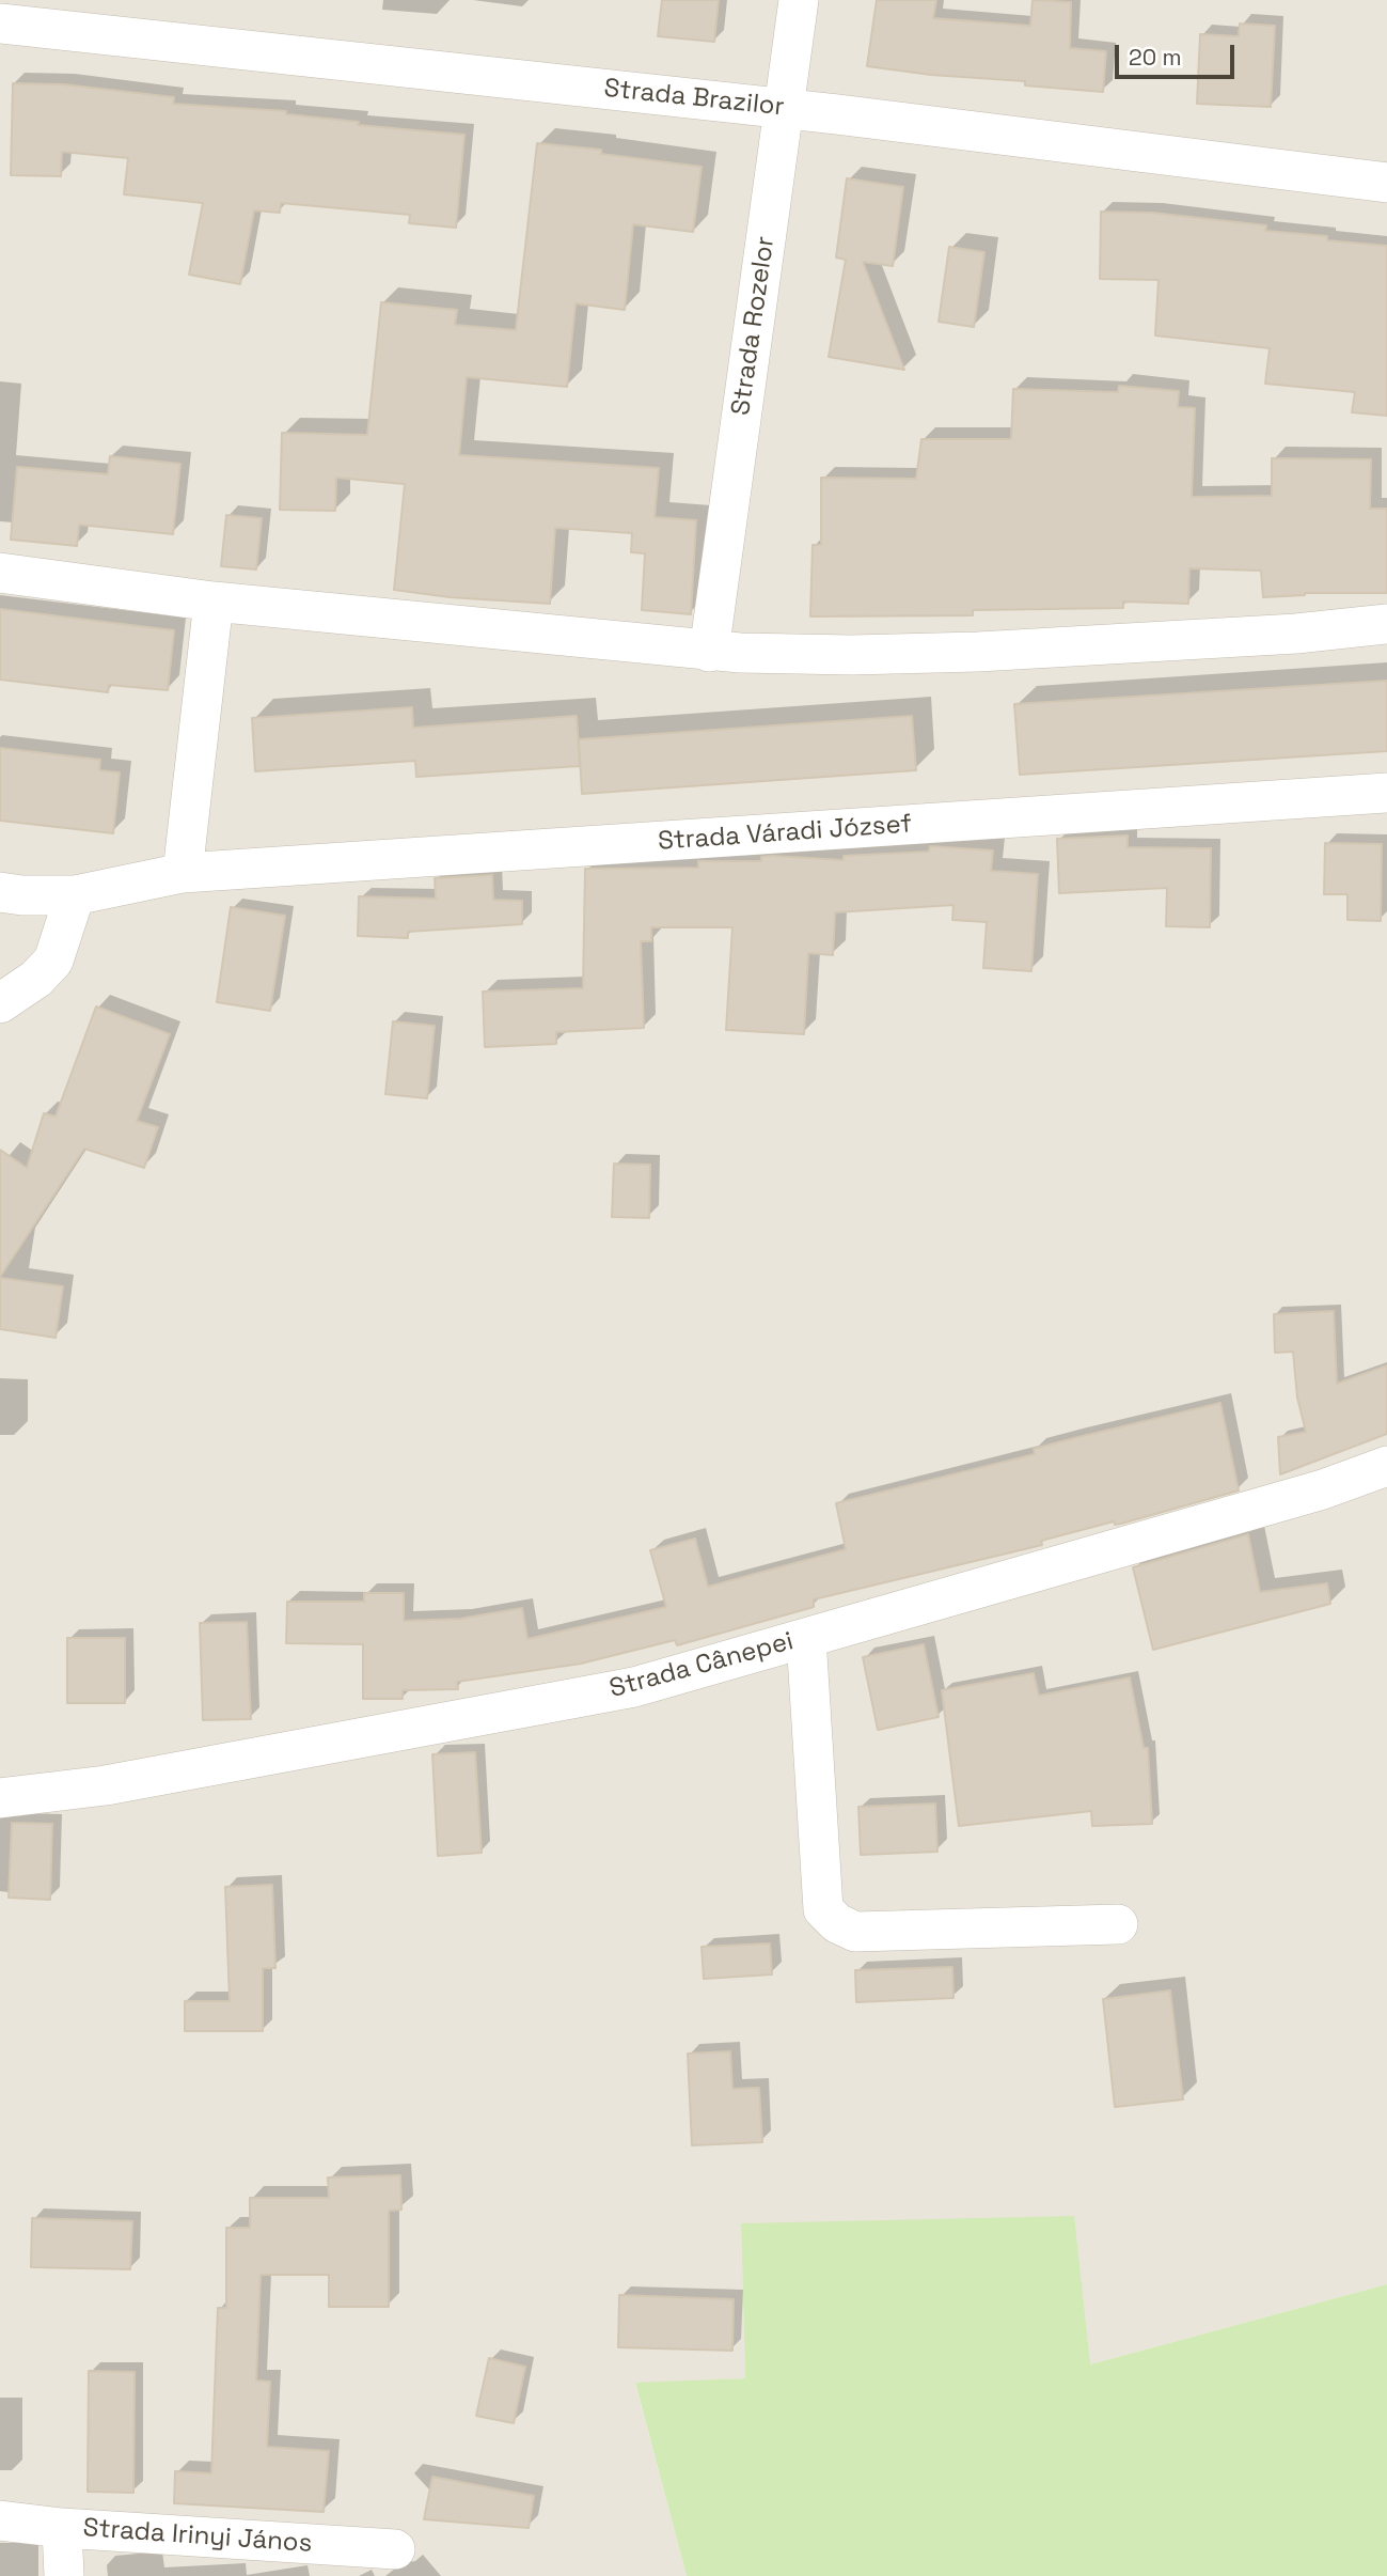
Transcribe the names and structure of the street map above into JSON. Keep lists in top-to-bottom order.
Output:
{
  "streets": {
    "street": [
      "Strada Brazilor",
      "Strada Rozelor",
      "Strada Váradi József",
      "Strada Cânepei",
      "Strada Irinyi János"
    ]
  },
  "crossings": [
    ["Strada Brazilor", "Strada Rozelor"]
  ],
  "scale_bar": "20 m"
}
